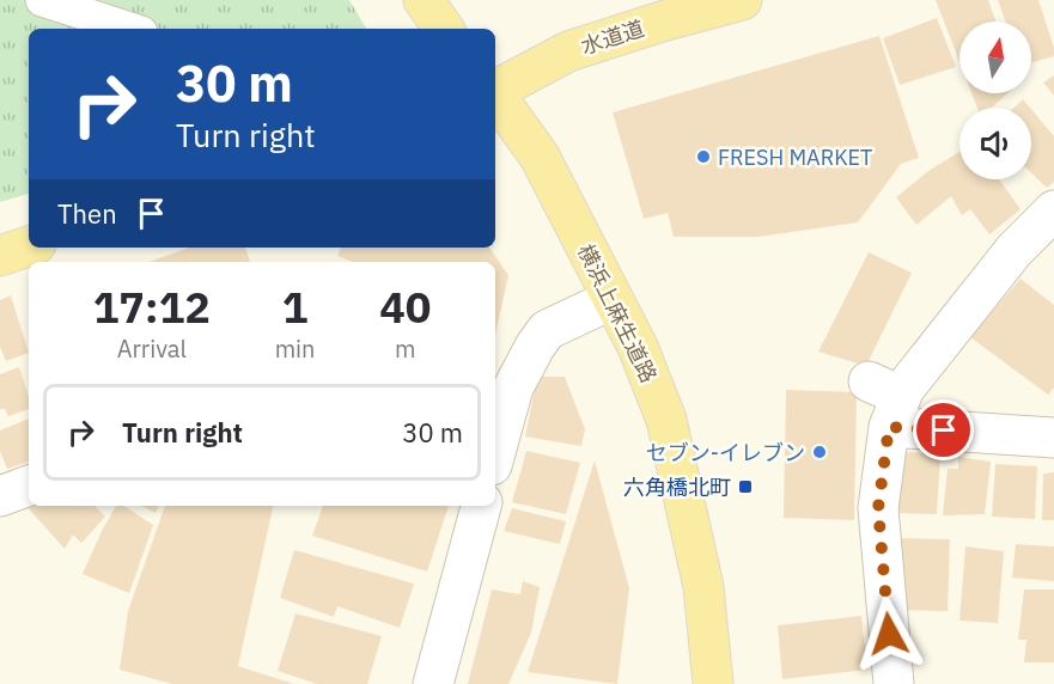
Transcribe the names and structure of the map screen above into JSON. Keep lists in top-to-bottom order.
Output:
{
  "streets": {
    "main road": ["水道道", "横浜上麻生道路"]
  },
  "places": {
    "other": ["FRESH MARKET", "セブン-イレブン"],
    "transit": ["六角橋北町"]
  },
  "north": "top",
  "page": {
    "turn": ["30 m", "Turn right"],
    "then": "Then",
    "eta": [
      "17:12",
      "Arrival",
      "1",
      "min",
      "40",
      "m"
    ],
    "list": [
      {
        "name": "Turn right",
        "value": "30 m"
      }
    ]
  }
}
